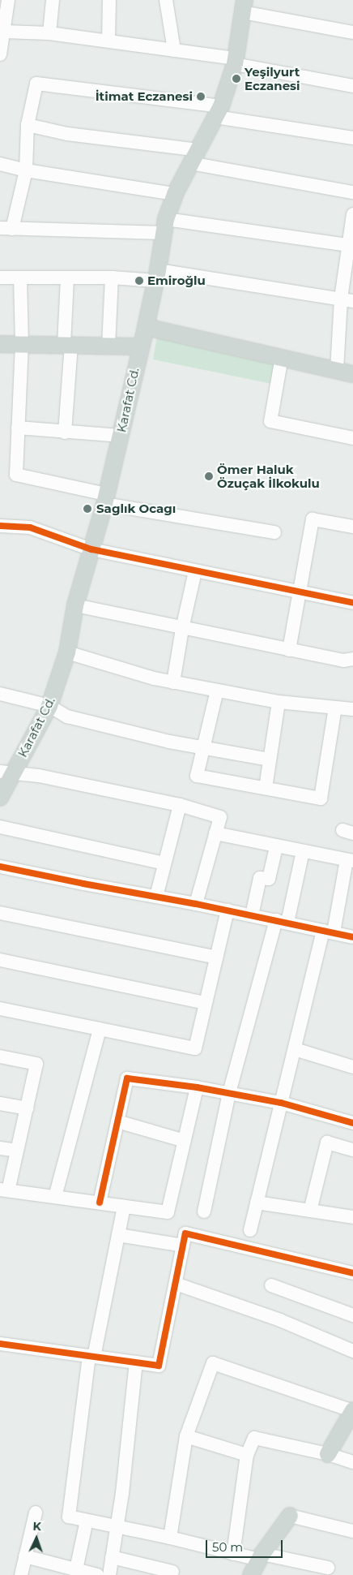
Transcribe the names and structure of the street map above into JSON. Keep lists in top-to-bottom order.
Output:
{
  "streets": {
    "main road": ["Karafat Cd."]
  },
  "places": [
    "Yeşilyurt Eczanesi",
    "İtimat Eczanesi",
    "Emiroğlu",
    "Ömer Haluk Özuçak İlkokulu",
    "Saglık Ocagı"
  ],
  "scale_bar": "50 m",
  "north": "top"
}
